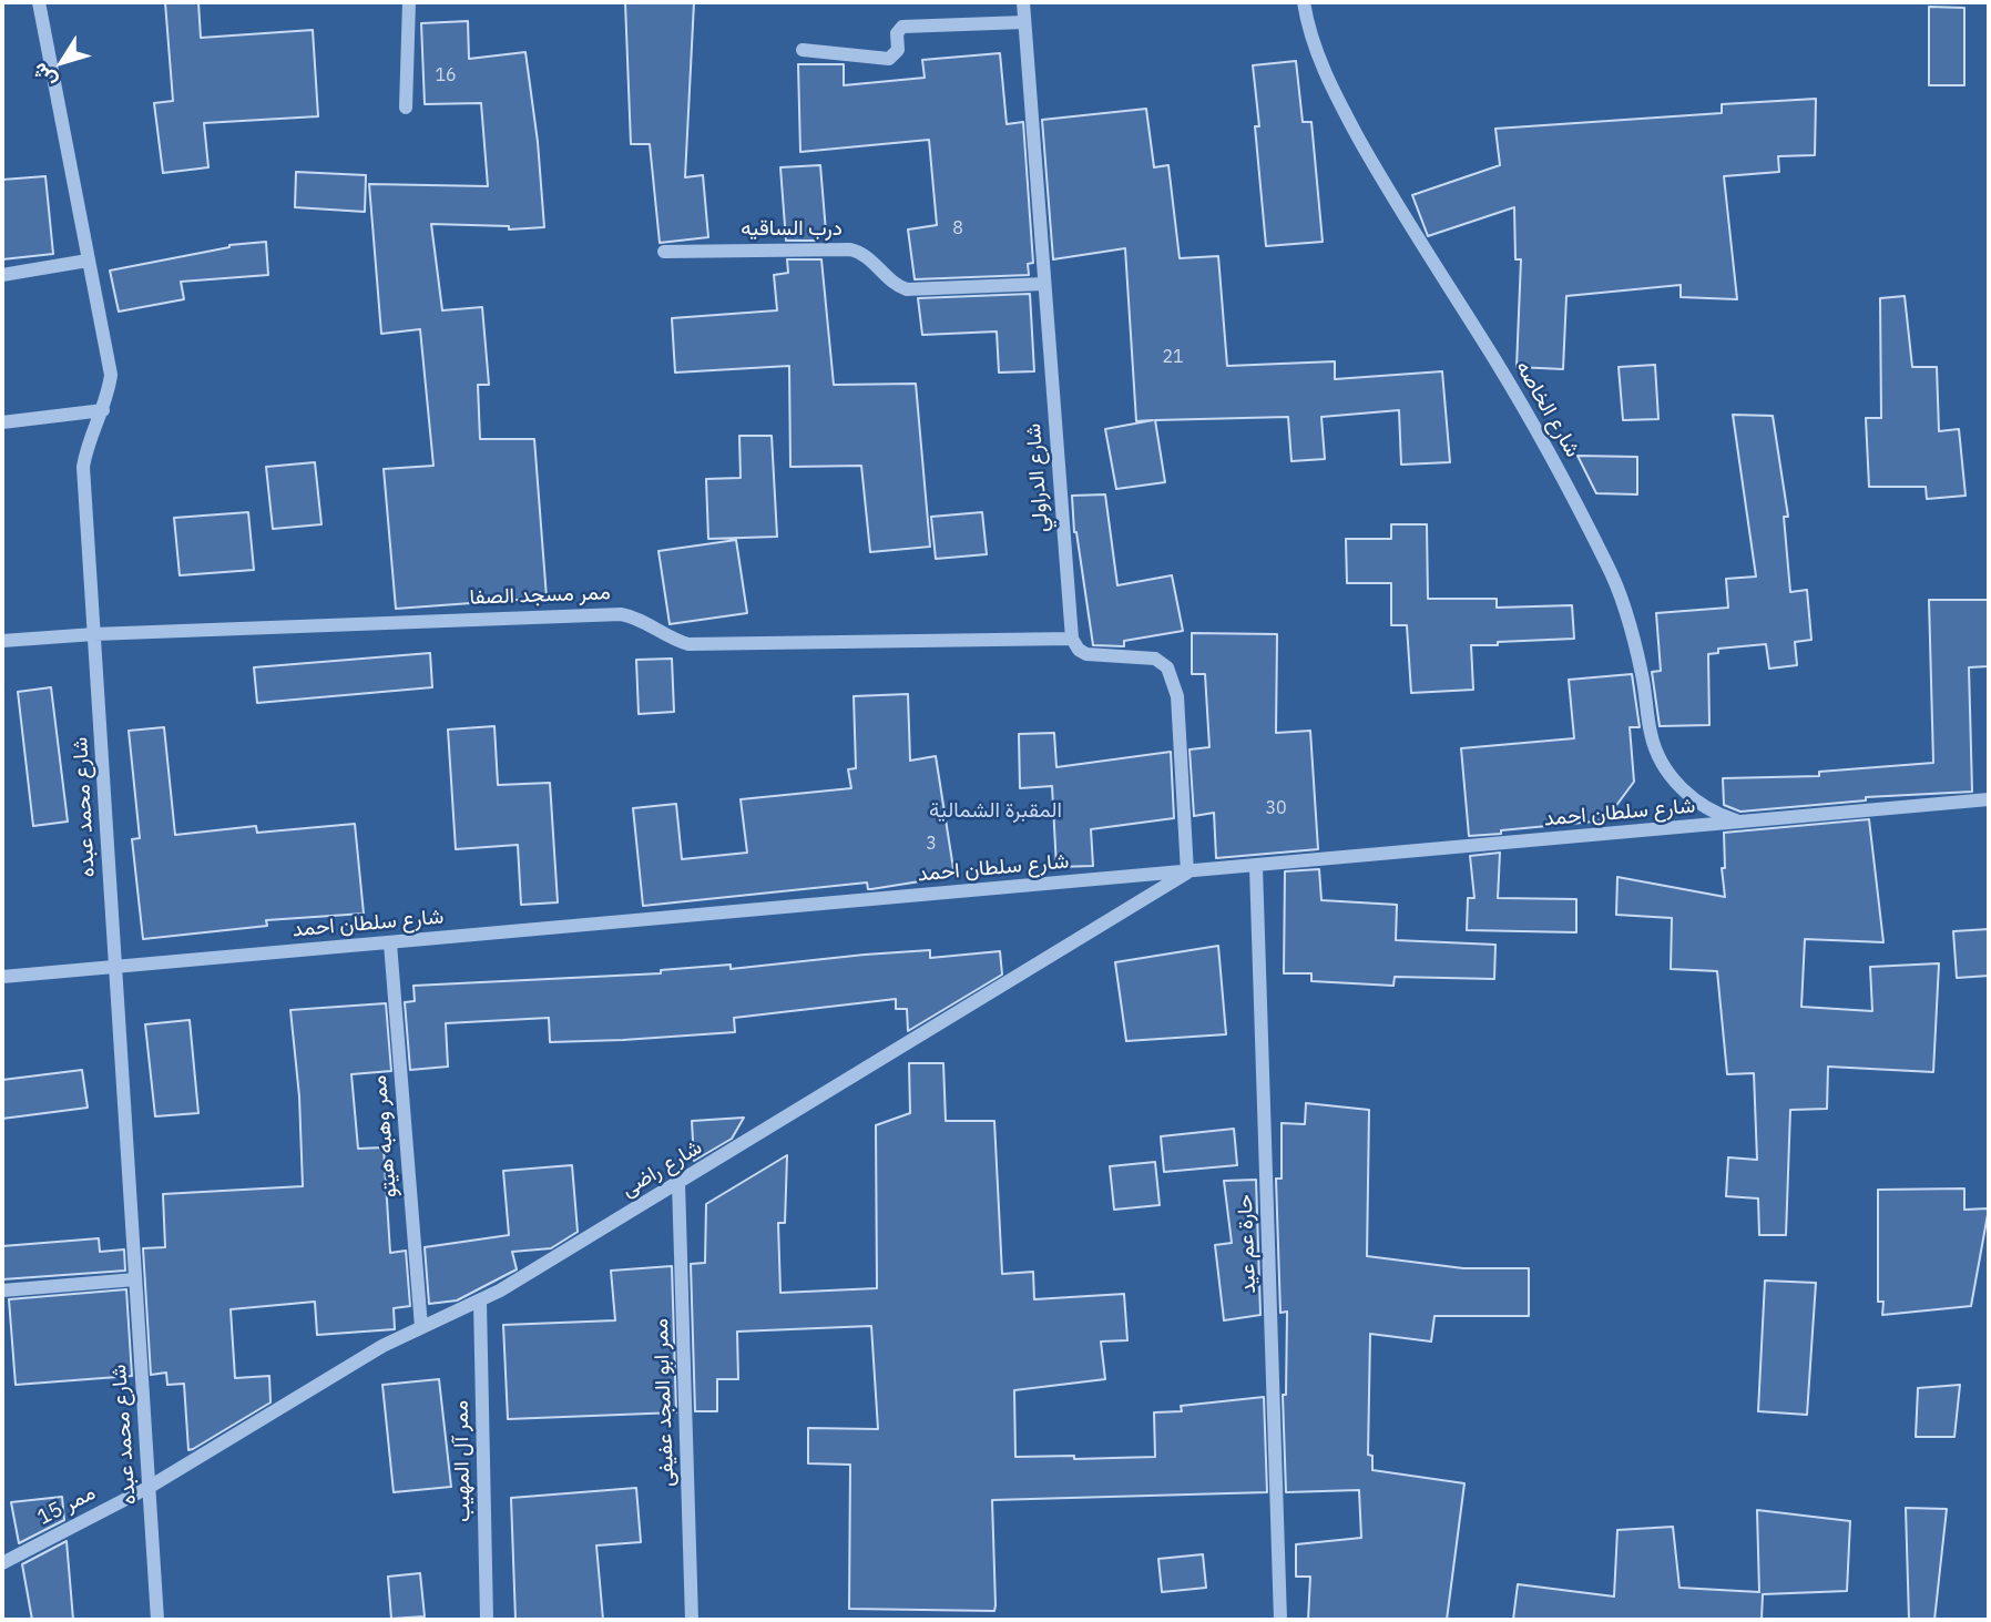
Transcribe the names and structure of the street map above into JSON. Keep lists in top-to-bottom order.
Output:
{
  "streets": {
    "street": [
      "درب الساقيه",
      "شارع الخاصه",
      "شارع الدراولي",
      "ممر مسجد الصفا",
      "شارع محمد عبده",
      "شارع سلطان احمد",
      "ممر وهبه هيتو",
      "شارع راضى",
      "حارة عم عيد",
      "ممر ابو المجد عفيفى",
      "ممر آل المهيب",
      "ممر 15"
    ]
  },
  "crossings": [
    ["درب الساقيه", "شارع الدراولي"],
    ["شارع الخاصه", "شارع سلطان احمد"],
    ["شارع الدراولي", "ممر مسجد الصفا"],
    ["ممر مسجد الصفا", "شارع محمد عبده"],
    ["شارع محمد عبده", "شارع سلطان احمد"],
    ["شارع محمد عبده", "شارع راضى"],
    ["شارع محمد عبده", "ممر 15"],
    ["شارع سلطان احمد", "ممر وهبه هيتو"],
    ["شارع سلطان احمد", "شارع راضى"],
    ["شارع سلطان احمد", "حارة عم عيد"],
    ["ممر وهبه هيتو", "شارع راضى"],
    ["شارع راضى", "ممر ابو المجد عفيفى"],
    ["شارع راضى", "ممر آل المهيب"],
    ["شارع راضى", "ممر 15"]
  ],
  "parks": ["المقبرة الشمالية"],
  "house_numbers": [
    "16",
    "8",
    "21",
    "30",
    "3"
  ],
  "north": "bottom left"
}
